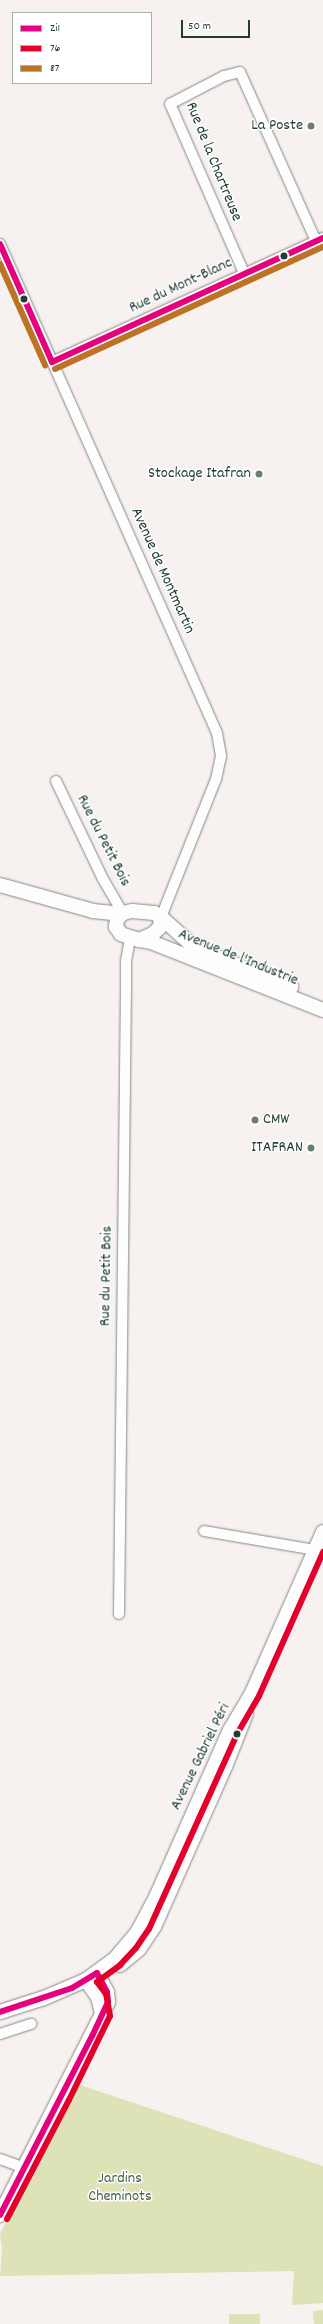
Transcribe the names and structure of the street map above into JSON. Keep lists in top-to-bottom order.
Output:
{
  "streets": {
    "street": [
      "Rue de la Chartreuse",
      "Rue du Mont-Blanc",
      "Avenue de Montmartin",
      "Rue du Petit Bois",
      "Avenue de l'Industrie",
      "Avenue Gabriel Péri"
    ]
  },
  "crossings": [
    ["Rue de la Chartreuse", "Rue du Mont-Blanc"],
    ["Rue du Mont-Blanc", "Avenue de Montmartin"],
    ["Avenue de Montmartin", "Avenue de l'Industrie"],
    ["Rue du Petit Bois", "Avenue de l'Industrie"]
  ],
  "parks": ["Jardins Cheminots"],
  "places": [
    "La Poste",
    "Stockage Itafran",
    "CMW",
    "ITAFRAN"
  ],
  "lines": ["transit line Zi1", "transit line 87", "transit line 76"],
  "legend": ["Zi1", "76", "87"],
  "scale_bar": "50 m"
}
